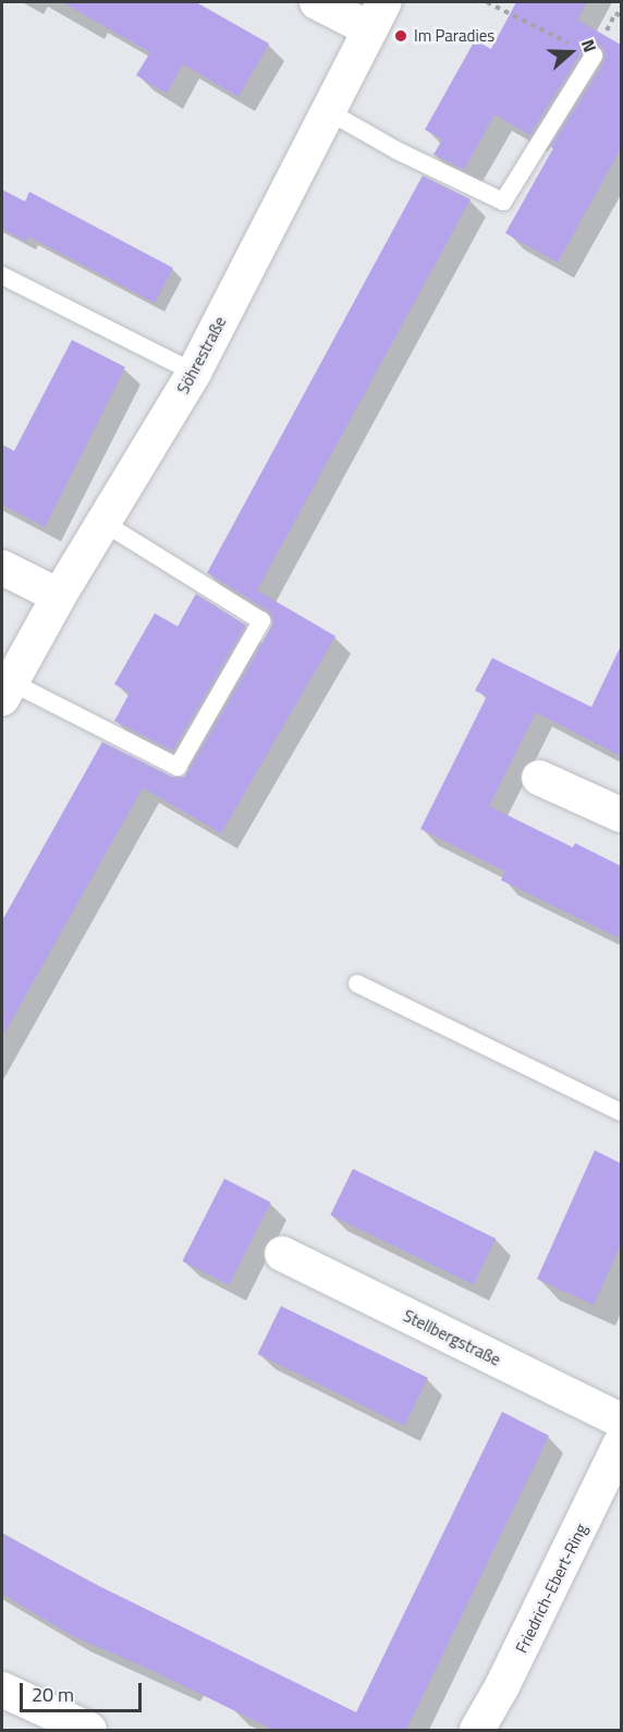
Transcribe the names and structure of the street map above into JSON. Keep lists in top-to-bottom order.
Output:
{
  "streets": {
    "street": ["Söhrestraße", "Stellbergstraße", "Friedrich-Ebert-Ring"]
  },
  "places": ["Im Paradies"],
  "scale_bar": "20 m",
  "north": "right"
}
